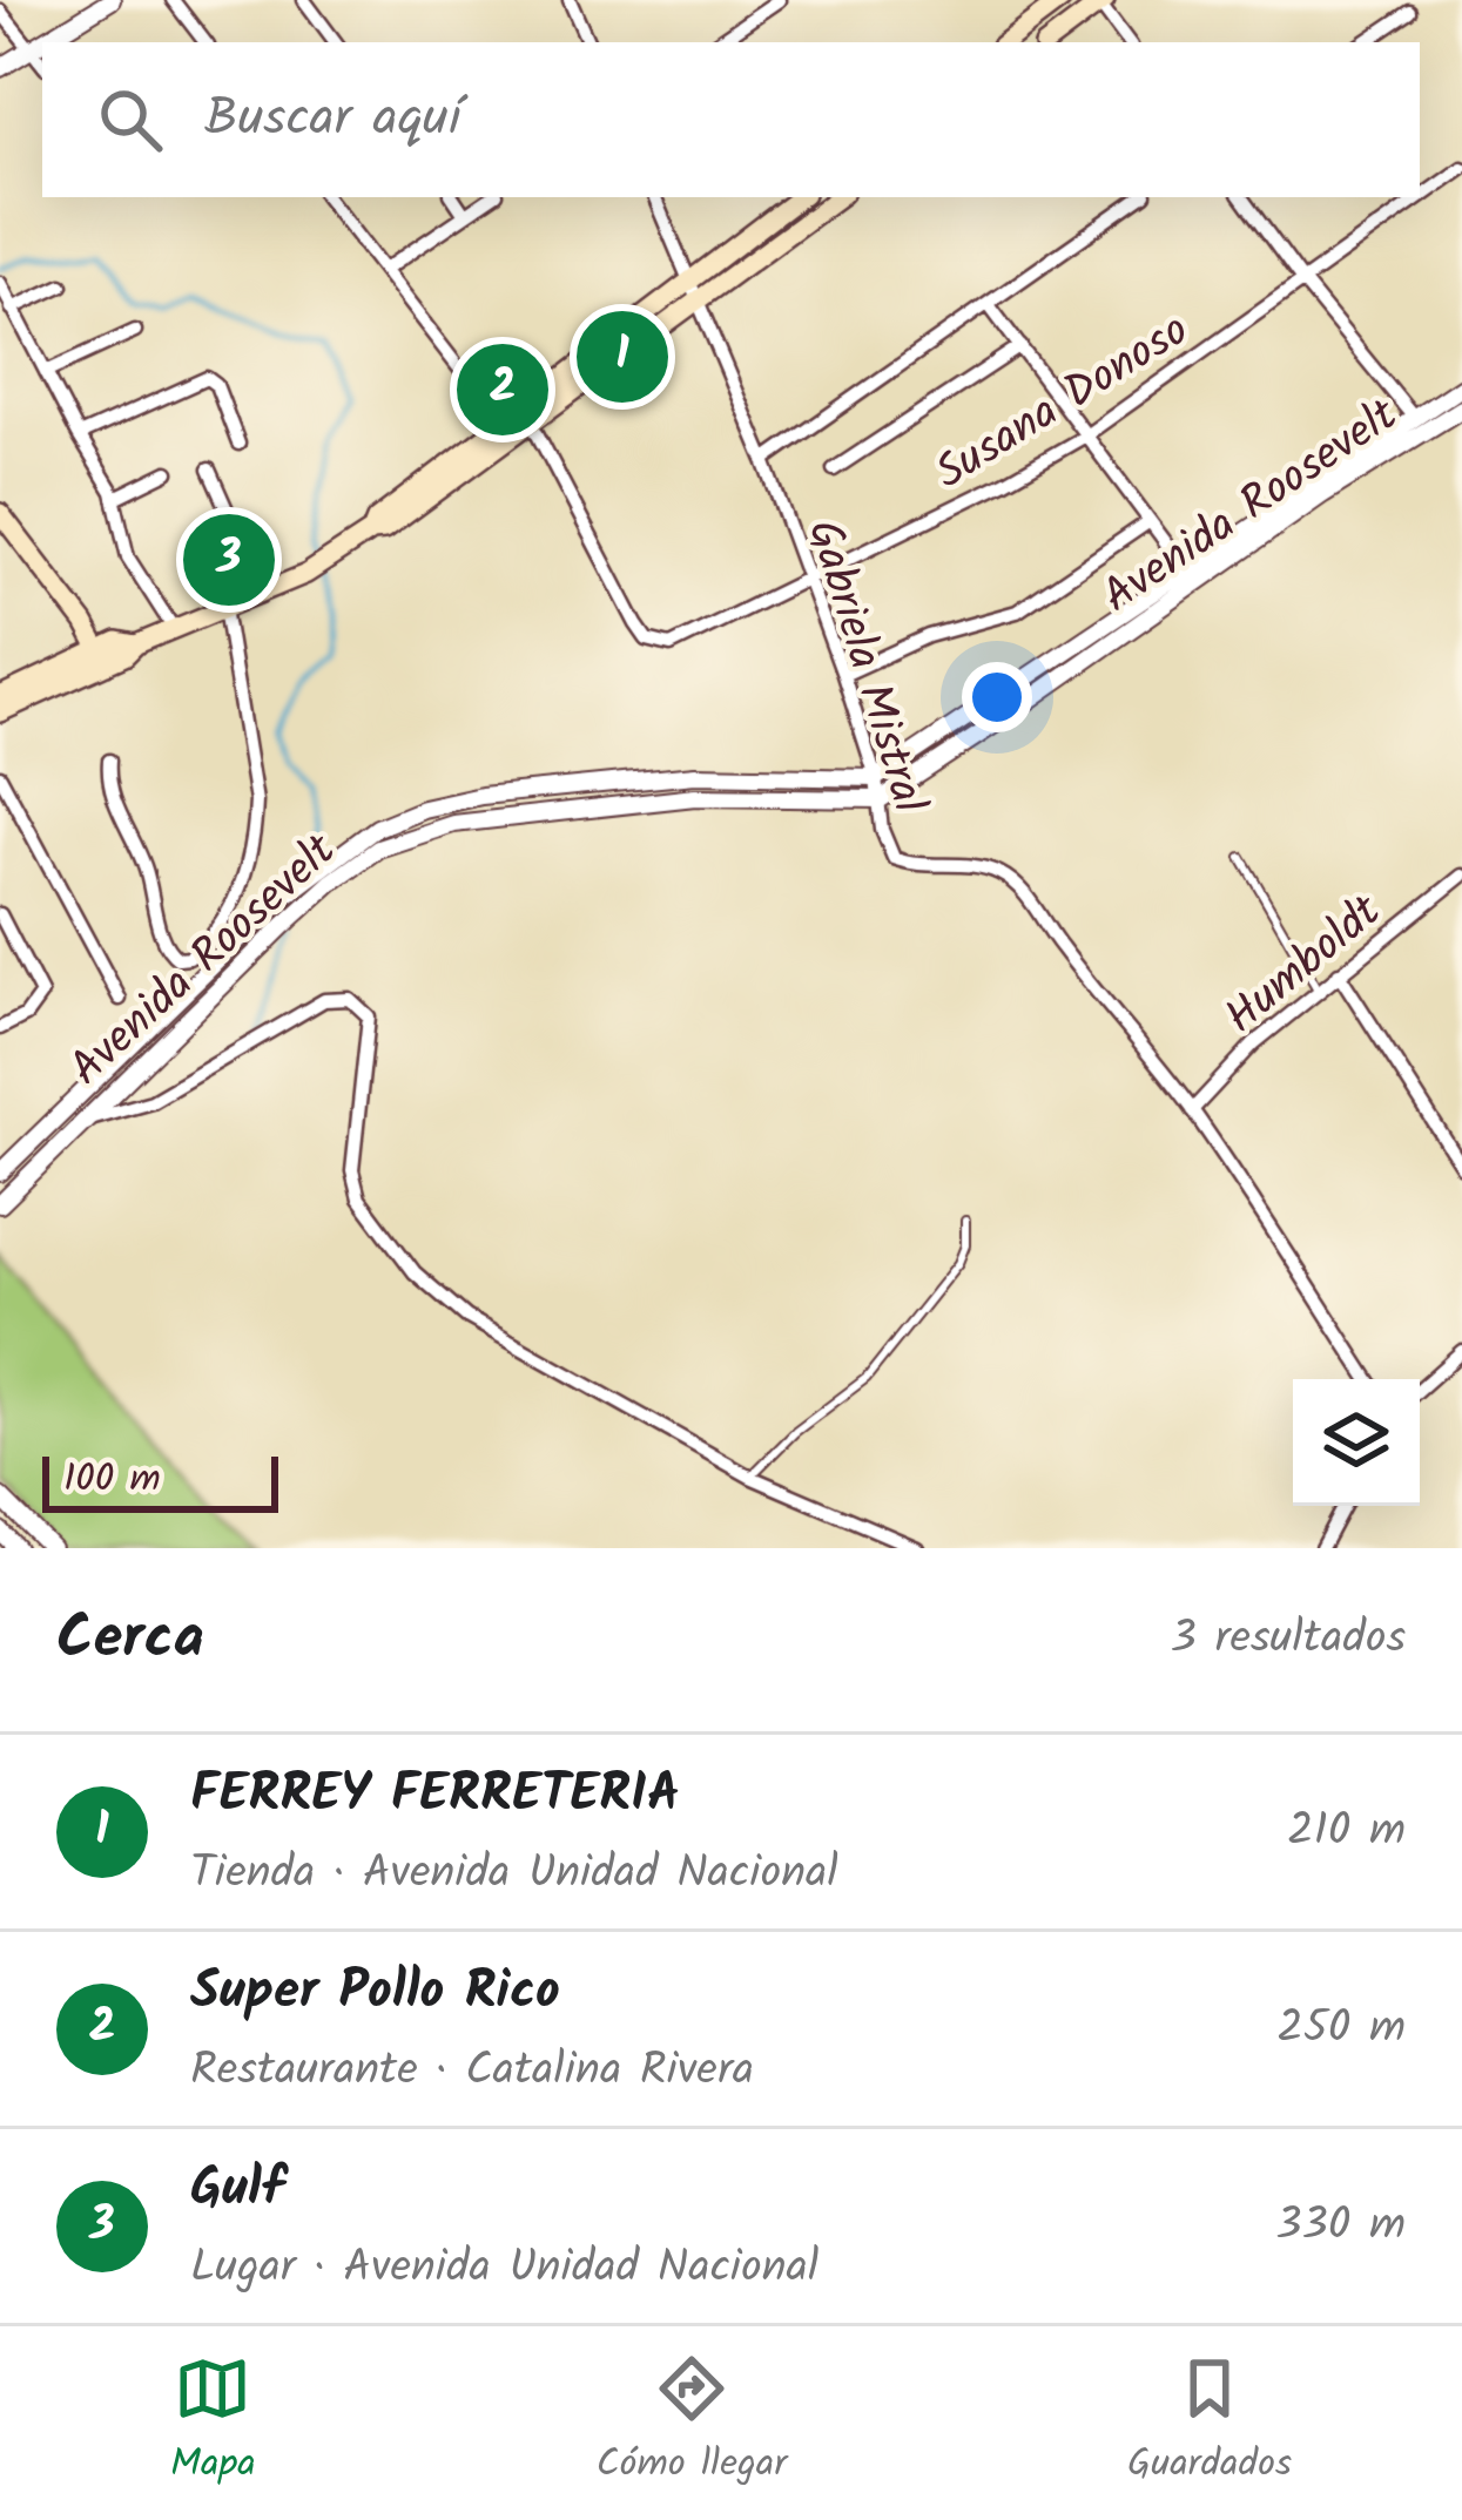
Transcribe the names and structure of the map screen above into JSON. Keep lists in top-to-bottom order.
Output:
{
  "streets": {
    "street": [
      "Susana Donoso",
      "Avenida Roosevelt",
      "Gabriela Mistral",
      "Humboldt"
    ]
  },
  "crossings": [
    ["Susana Donoso", "Gabriela Mistral"],
    ["Avenida Roosevelt", "Gabriela Mistral"],
    ["Gabriela Mistral", "Humboldt"]
  ],
  "scale_bar": "100 m",
  "page": {
    "search": "Buscar aquí",
    "pins": ["1", "2", "3"],
    "scale": "100 m",
    "heading": ["Cerca", "3 resultados"],
    "list": [
      {
        "mark": "1",
        "name": "FERREY FERRETERIA",
        "note": "Tienda · Avenida Unidad Nacional",
        "value": "210 m"
      },
      {
        "mark": "2",
        "name": "Super Pollo Rico",
        "note": "Restaurante · Catalina Rivera",
        "value": "250 m"
      },
      {
        "mark": "3",
        "name": "Gulf",
        "note": "Lugar · Avenida Unidad Nacional",
        "value": "330 m"
      }
    ],
    "nav": ["Mapa", "Cómo llegar", "Guardados"]
  }
}
